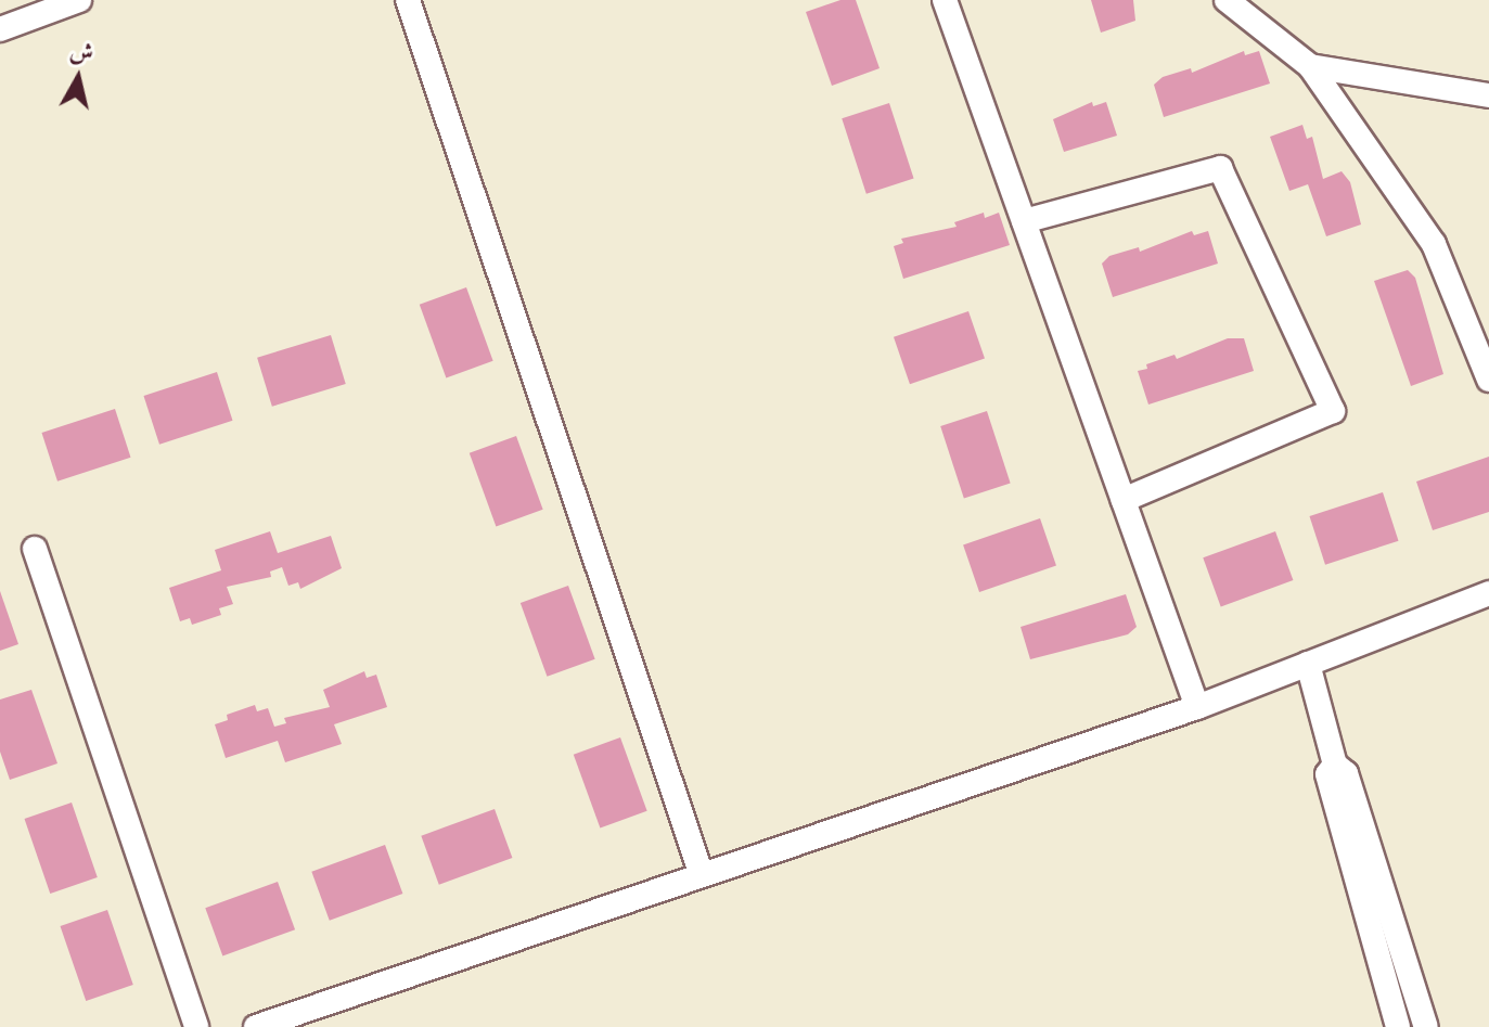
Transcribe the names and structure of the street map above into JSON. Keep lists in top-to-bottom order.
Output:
{
  "north": "top"
}
